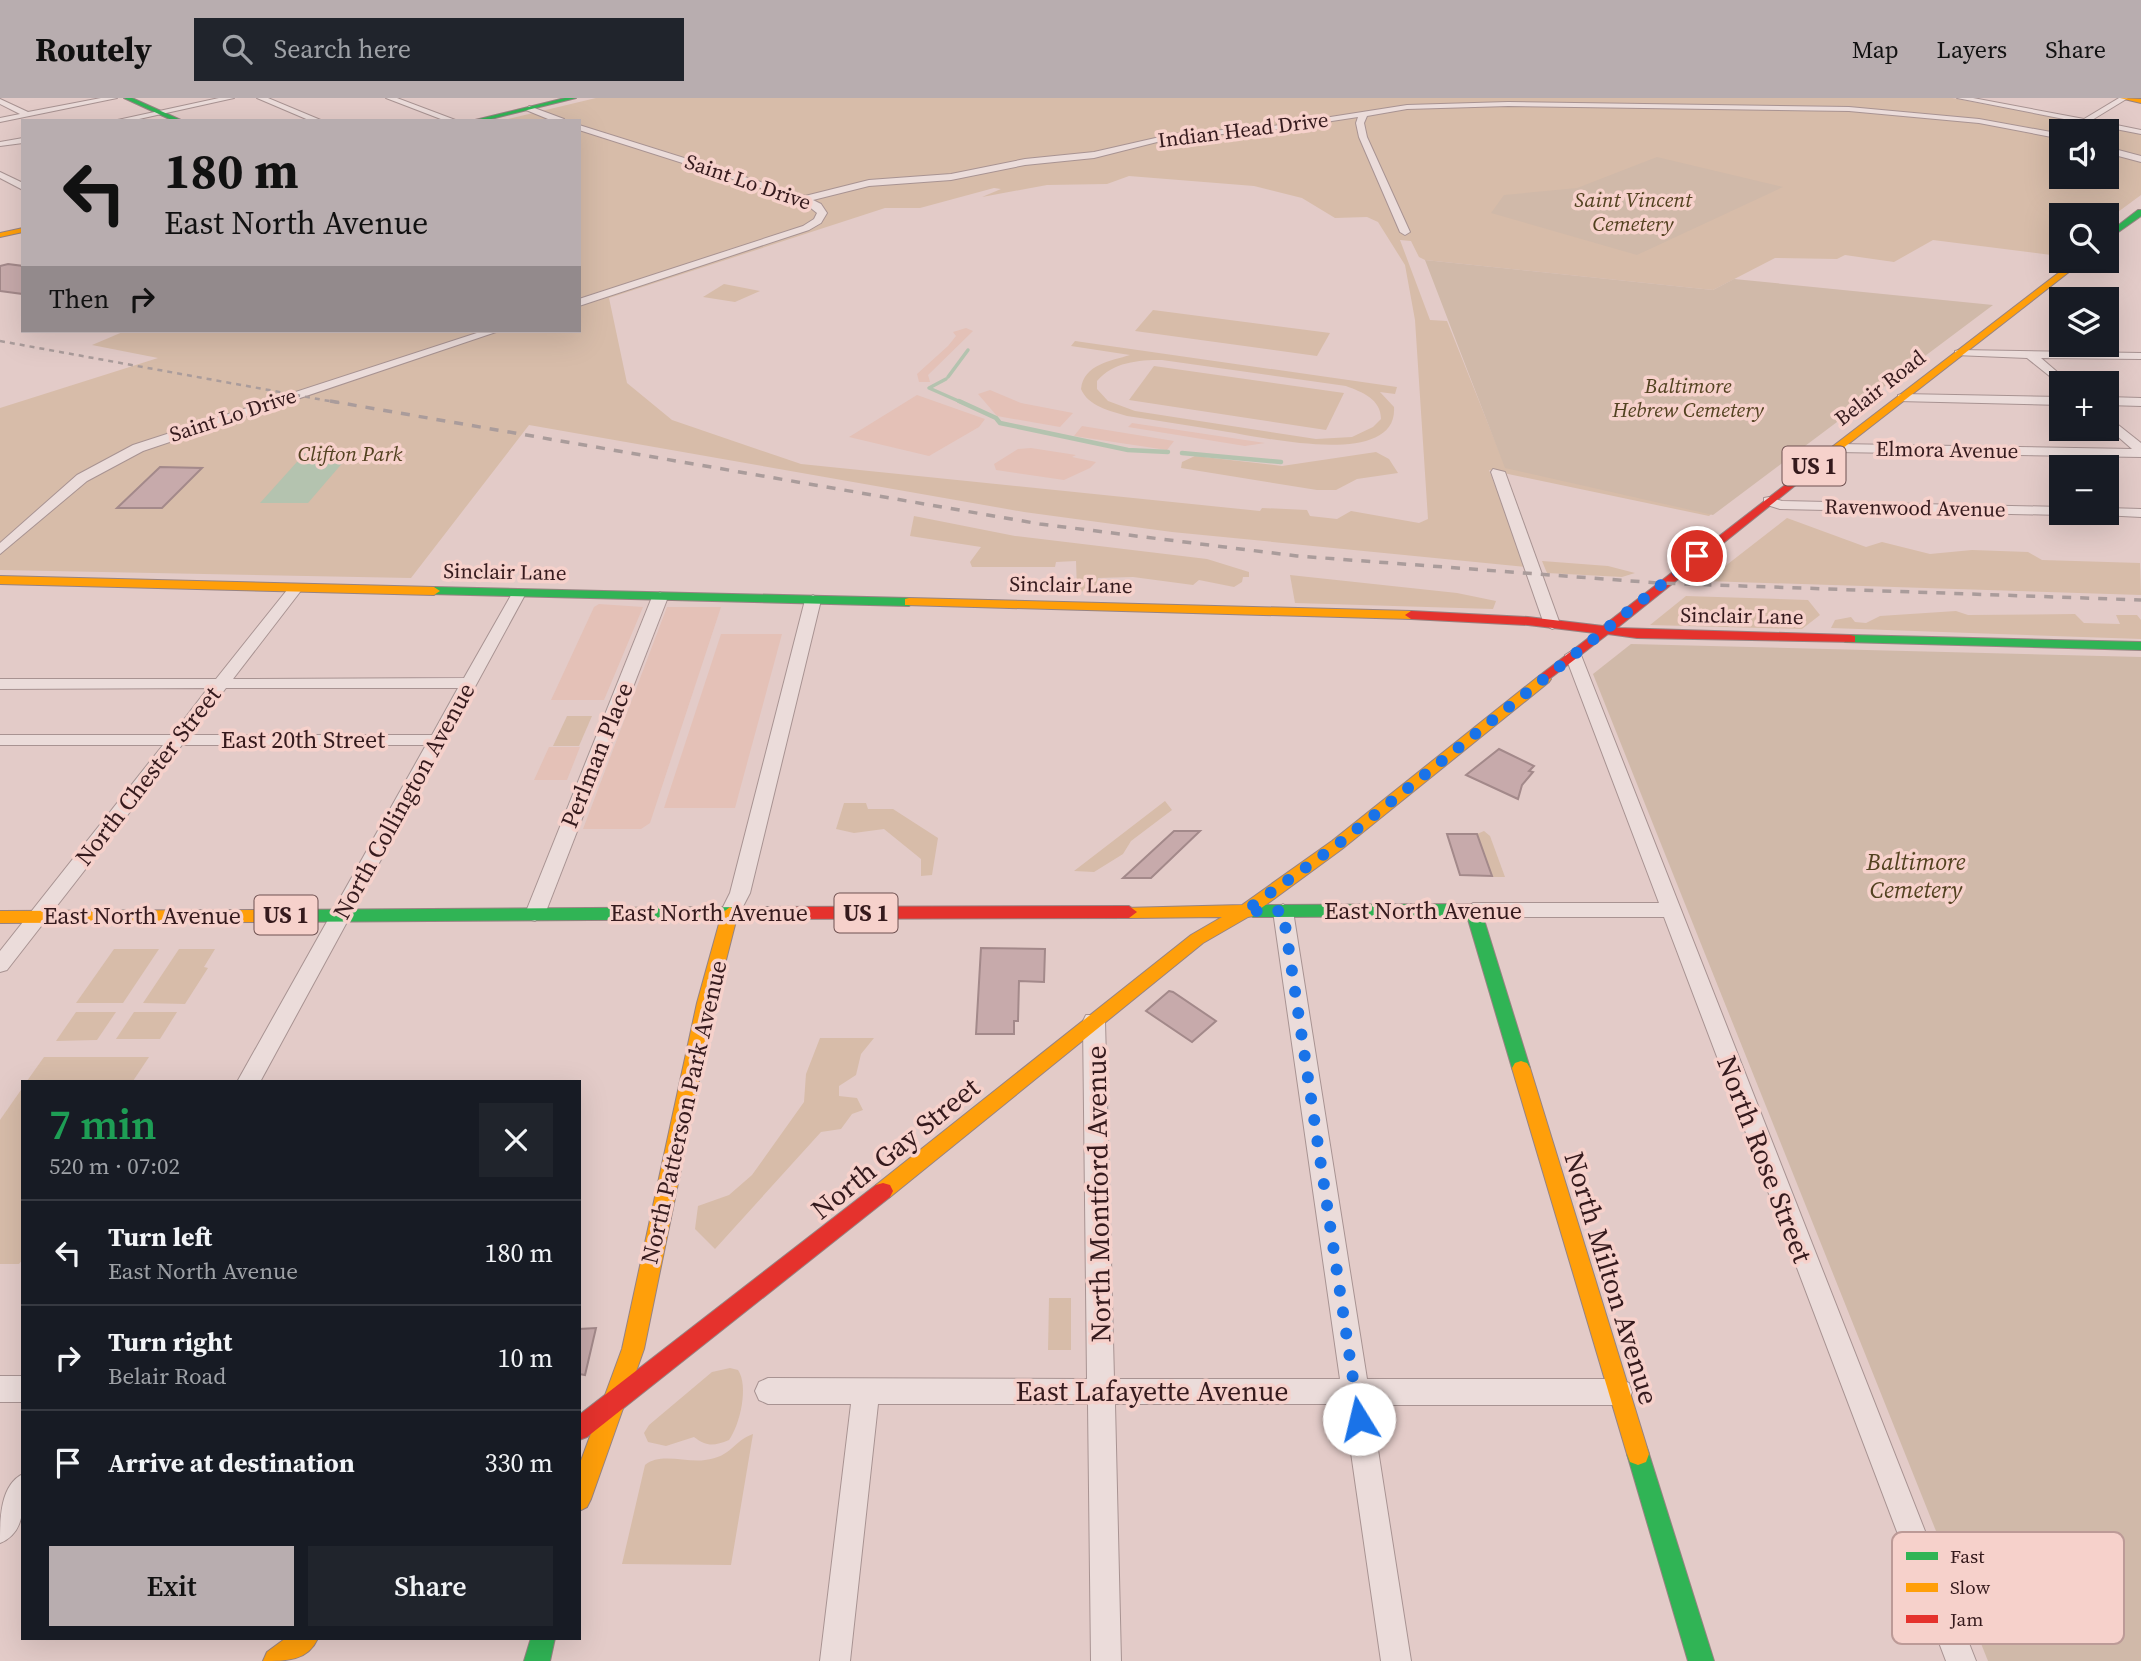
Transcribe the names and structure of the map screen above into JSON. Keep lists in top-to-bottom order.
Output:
{
  "streets": {
    "main road": [
      "Belair Road",
      "US 1",
      "Sinclair Lane",
      "East North Avenue",
      "North Patterson Park Avenue",
      "North Gay Street",
      "North Milton Avenue"
    ],
    "street": [
      "Indian Head Drive",
      "Saint Lo Drive",
      "Elmora Avenue",
      "Ravenwood Avenue",
      "East 20th Street",
      "Perlman Place",
      "North Chester Street",
      "North Collington Avenue",
      "North Rose Street",
      "North Montford Avenue",
      "East Lafayette Avenue"
    ]
  },
  "crossings": [
    ["Indian Head Drive", "Saint Lo Drive"],
    ["Belair Road", "Elmora Avenue"],
    ["Belair Road", "Ravenwood Avenue"],
    ["Belair Road", "Sinclair Lane"],
    ["Belair Road", "East North Avenue"],
    ["Belair Road", "North Gay Street"],
    ["Belair Road", "North Rose Street"],
    ["Sinclair Lane", "Perlman Place"],
    ["Sinclair Lane", "North Chester Street"],
    ["Sinclair Lane", "North Collington Avenue"],
    ["Sinclair Lane", "North Patterson Park Avenue"],
    ["East 20th Street", "North Chester Street"],
    ["East 20th Street", "North Collington Avenue"],
    ["Perlman Place", "East North Avenue"],
    ["North Chester Street", "East North Avenue"],
    ["North Collington Avenue", "East North Avenue"],
    ["East North Avenue", "North Patterson Park Avenue"],
    ["East North Avenue", "North Gay Street"],
    ["East North Avenue", "North Rose Street"],
    ["East North Avenue", "North Milton Avenue"],
    ["North Patterson Park Avenue", "North Gay Street"],
    ["North Gay Street", "North Montford Avenue"],
    ["North Montford Avenue", "East Lafayette Avenue"],
    ["North Milton Avenue", "East Lafayette Avenue"]
  ],
  "parks": [
    "Saint Vincent Cemetery",
    "Baltimore Hebrew Cemetery",
    "Clifton Park",
    "Baltimore Cemetery"
  ],
  "legend": ["Fast", "Slow", "Jam"],
  "page": {
    "header": "Routely",
    "search": "Search here",
    "nav": ["Map", "Layers", "Share"],
    "map_buttons": ["+", "−"],
    "turn": ["180 m", "East North Avenue"],
    "then": "Then",
    "heading": ["7 min", "520 m · 07:02"],
    "list": [
      {
        "name": "Turn left",
        "note": "East North Avenue",
        "value": "180 m"
      },
      {
        "name": "Turn right",
        "note": "Belair Road",
        "value": "10 m"
      },
      {
        "name": "Arrive at destination",
        "value": "330 m"
      }
    ],
    "buttons": ["Exit", "Share"]
  }
}
